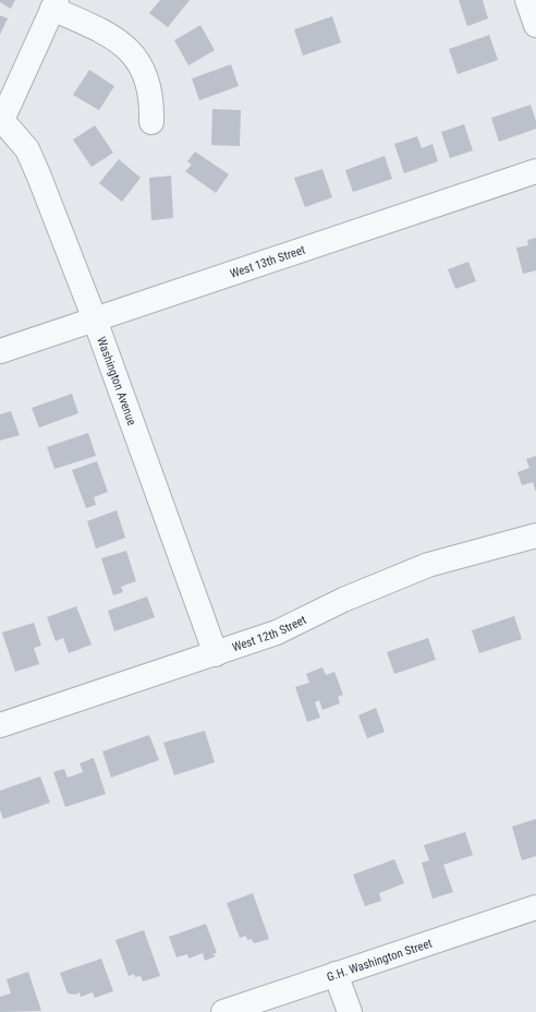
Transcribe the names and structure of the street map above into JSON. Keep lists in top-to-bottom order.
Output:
{
  "streets": {
    "street": [
      "West 13th Street",
      "Washington Avenue",
      "West 12th Street",
      "G.H. Washington Street"
    ]
  },
  "crossings": [
    ["West 13th Street", "Washington Avenue"],
    ["Washington Avenue", "West 12th Street"]
  ]
}
